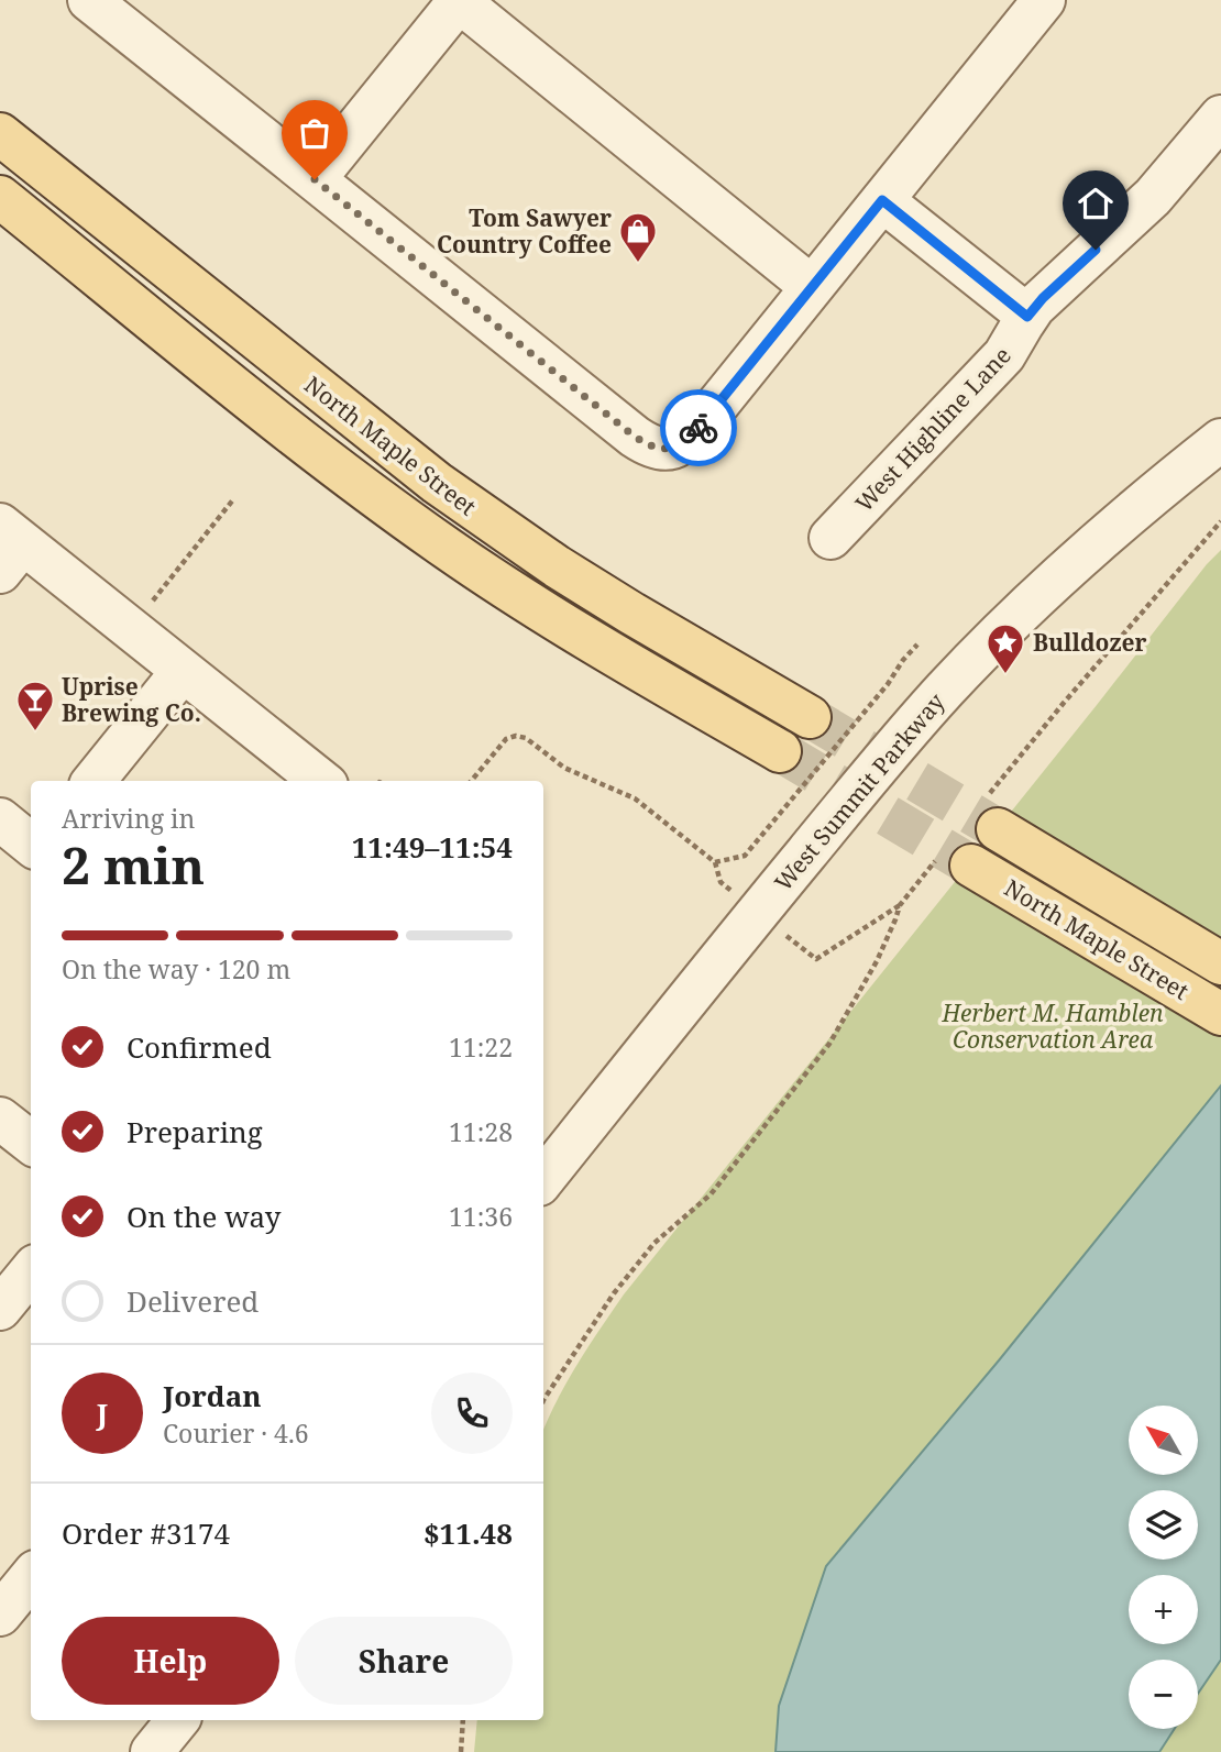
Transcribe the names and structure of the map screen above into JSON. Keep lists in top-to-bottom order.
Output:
{
  "streets": {
    "main road": ["North Maple Street"],
    "street": ["West Highline Lane", "West Summit Parkway"]
  },
  "parks": ["Herbert M. Hamblen Conservation Area"],
  "places": {
    "shop": ["Tom Sawyer Country Coffee"],
    "place": ["Bulldozer"],
    "bar": ["Uprise Brewing Co."]
  },
  "north": "top left",
  "page": {
    "heading": ["2 min", "Arriving in", "11:49–11:54"],
    "panel": [
      "Jordan",
      "Courier · 4.6",
      "Order #3174",
      "$11.48"
    ],
    "bar": "On the way · 120 m",
    "list": [
      ["Confirmed", "11:22"],
      ["Preparing", "11:28"],
      ["On the way", "11:36"],
      "Delivered"
    ],
    "round": "J",
    "map_buttons": ["+", "−"],
    "buttons": ["Help", "Share"]
  }
}
